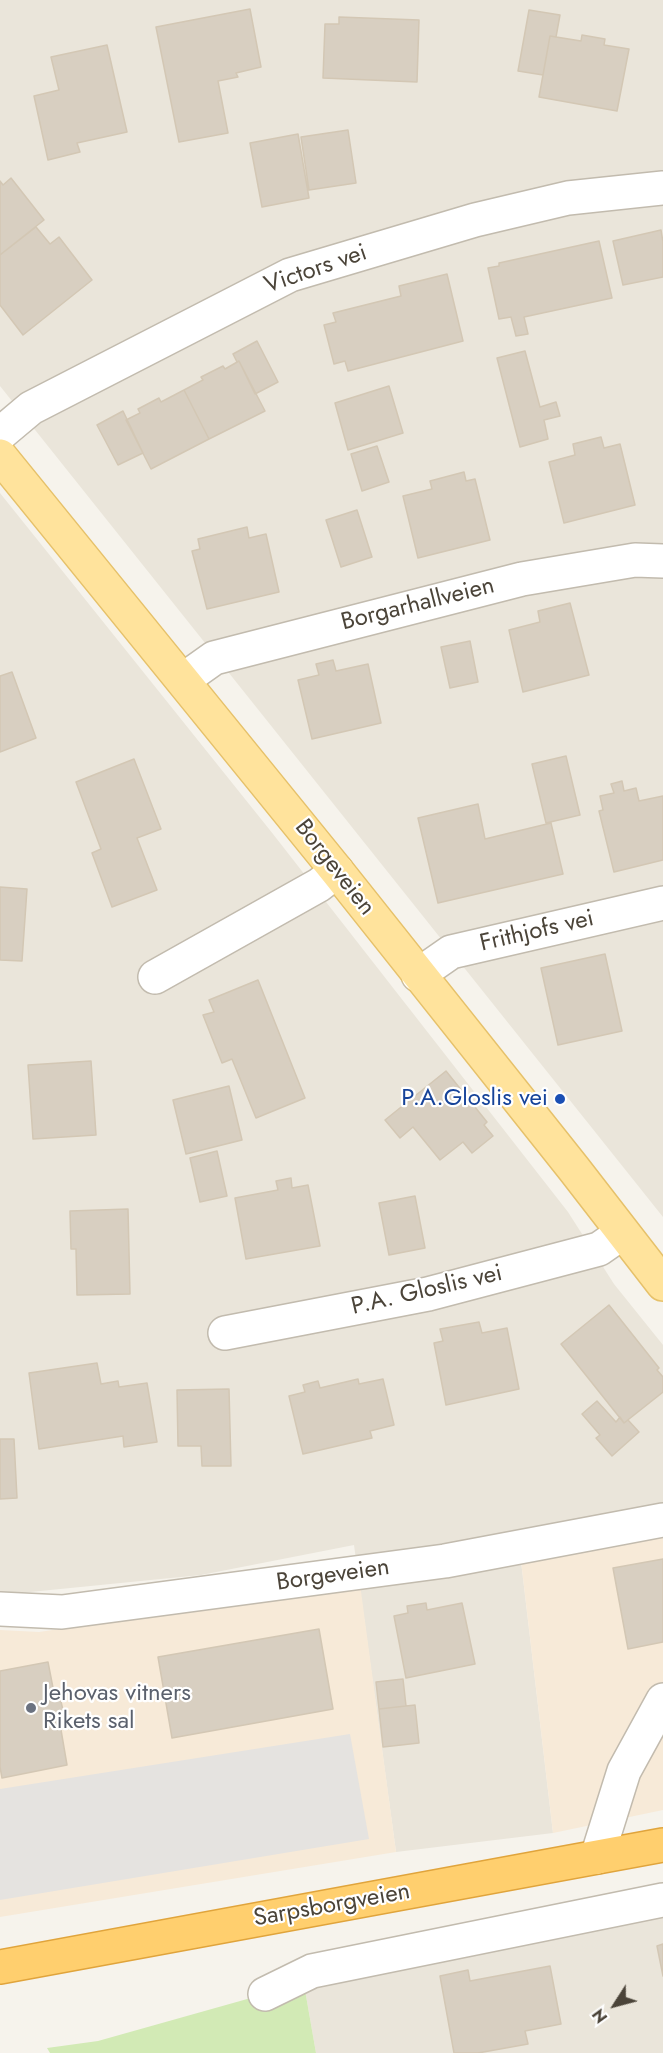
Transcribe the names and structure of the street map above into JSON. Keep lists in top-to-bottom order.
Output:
{
  "streets": {
    "highway": ["Sarpsborgveien"],
    "main road": ["Borgeveien"],
    "street": [
      "Victors vei",
      "Borgarhallveien",
      "Frithjofs vei",
      "P.A. Gloslis vei"
    ]
  },
  "crossings": [
    ["Borgarhallveien", "Borgeveien"],
    ["Borgeveien", "Frithjofs vei"],
    ["Borgeveien", "P.A. Gloslis vei"]
  ],
  "places": ["P.A.Gloslis vei", "Jehovas vitners Rikets sal"],
  "north": "bottom left"
}
